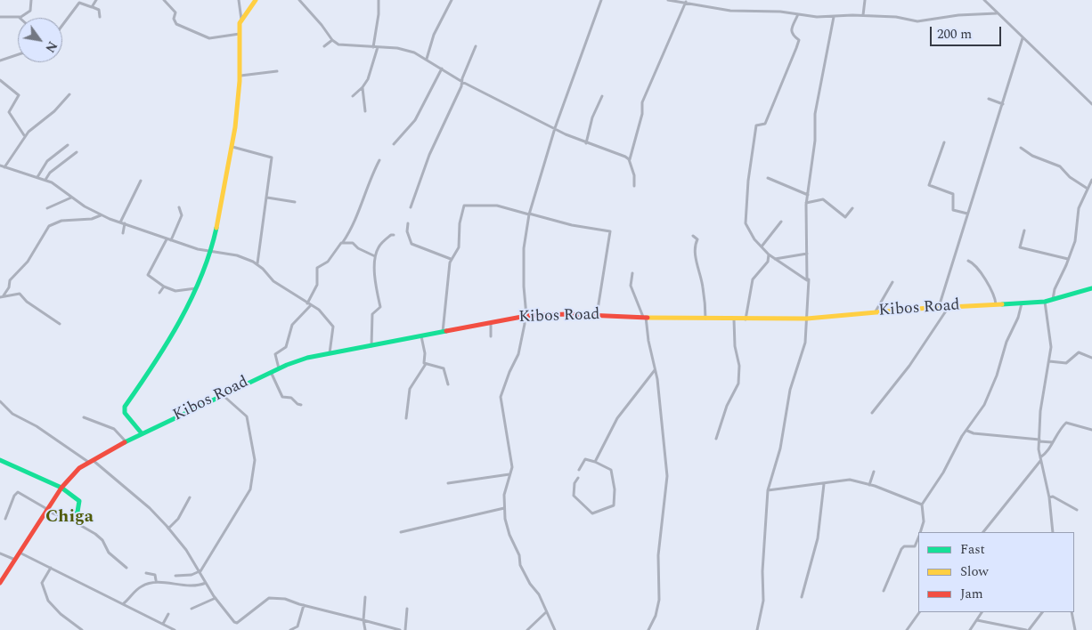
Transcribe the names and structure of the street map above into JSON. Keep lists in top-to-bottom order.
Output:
{
  "streets": {
    "main road": ["Kibos Road"]
  },
  "districts": ["Chiga"],
  "legend": ["Fast", "Slow", "Jam"],
  "scale_bar": "200 m",
  "north": "bottom right"
}
